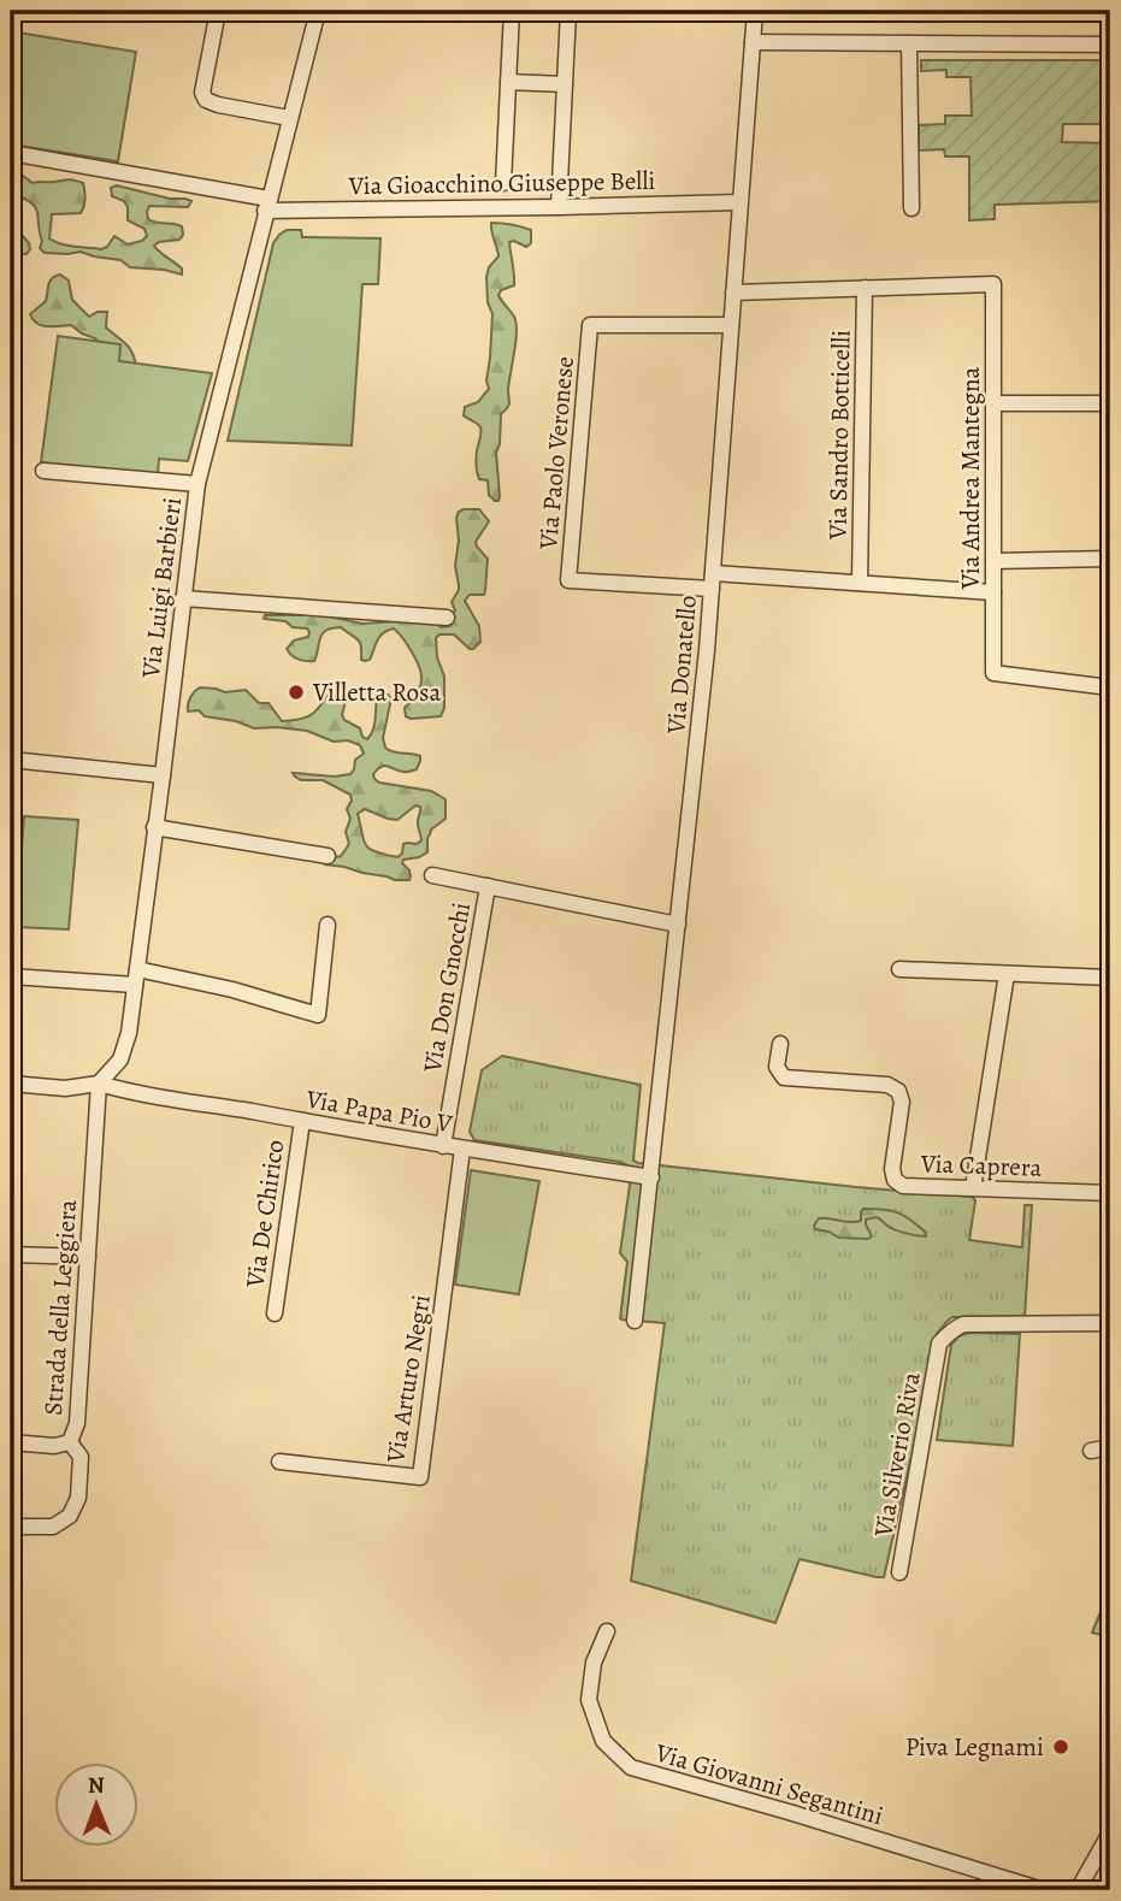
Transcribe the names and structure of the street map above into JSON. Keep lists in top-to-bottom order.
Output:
{
  "streets": {
    "street": [
      "Via Gioacchino Giuseppe Belli",
      "Via Sandro Botticelli",
      "Via Paolo Veronese",
      "Via Andrea Mantegna",
      "Via Luigi Barbieri",
      "Via Donatello",
      "Via Don Gnocchi",
      "Via Papa Pio V",
      "Via Caprera",
      "Via De Chirico",
      "Strada della Leggiera",
      "Via Arturo Negri",
      "Via Silverio Riva",
      "Via Giovanni Segantini"
    ]
  },
  "crossings": [
    ["Via Gioacchino Giuseppe Belli", "Via Luigi Barbieri"],
    ["Via Gioacchino Giuseppe Belli", "Via Donatello"],
    ["Via Sandro Botticelli", "Via Andrea Mantegna"],
    ["Via Paolo Veronese", "Via Donatello"],
    ["Via Luigi Barbieri", "Via Papa Pio V"],
    ["Via Luigi Barbieri", "Strada della Leggiera"],
    ["Via Donatello", "Via Papa Pio V"],
    ["Via Don Gnocchi", "Via Papa Pio V"],
    ["Via Papa Pio V", "Via De Chirico"],
    ["Via Papa Pio V", "Strada della Leggiera"],
    ["Via Papa Pio V", "Via Arturo Negri"]
  ],
  "places": ["Villetta Rosa", "Piva Legnami"],
  "north": "top"
}
